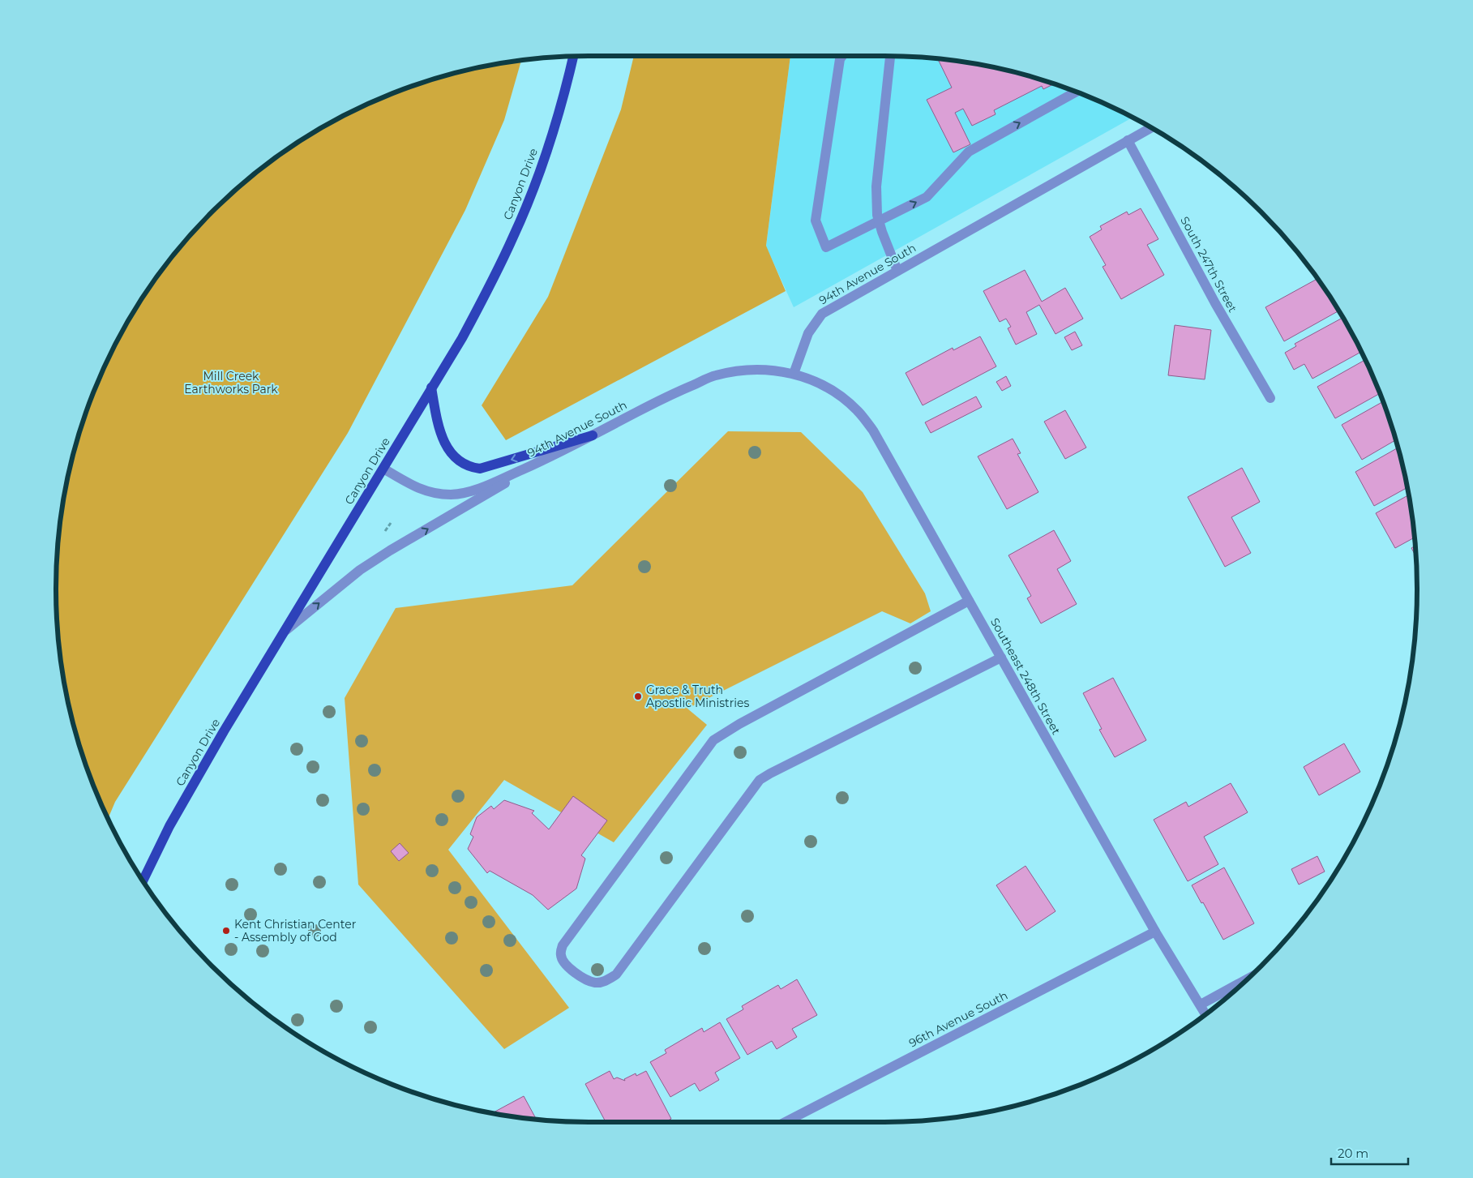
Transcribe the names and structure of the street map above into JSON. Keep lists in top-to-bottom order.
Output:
{
  "streets": {
    "main road": ["Canyon Drive"],
    "street": [
      "South 247th Street",
      "94th Avenue South",
      "Southeast 248th Street",
      "96th Avenue South"
    ]
  },
  "crossings": [
    ["Canyon Drive", "94th Avenue South"],
    ["South 247th Street", "94th Avenue South"],
    ["94th Avenue South", "Southeast 248th Street"],
    ["Southeast 248th Street", "96th Avenue South"]
  ],
  "parks": ["Mill Creek Earthworks Park"],
  "places": ["Grace & Truth Apostlic Ministries", "Kent Christian Center - Assembly of God"],
  "scale_bar": "20 m"
}
